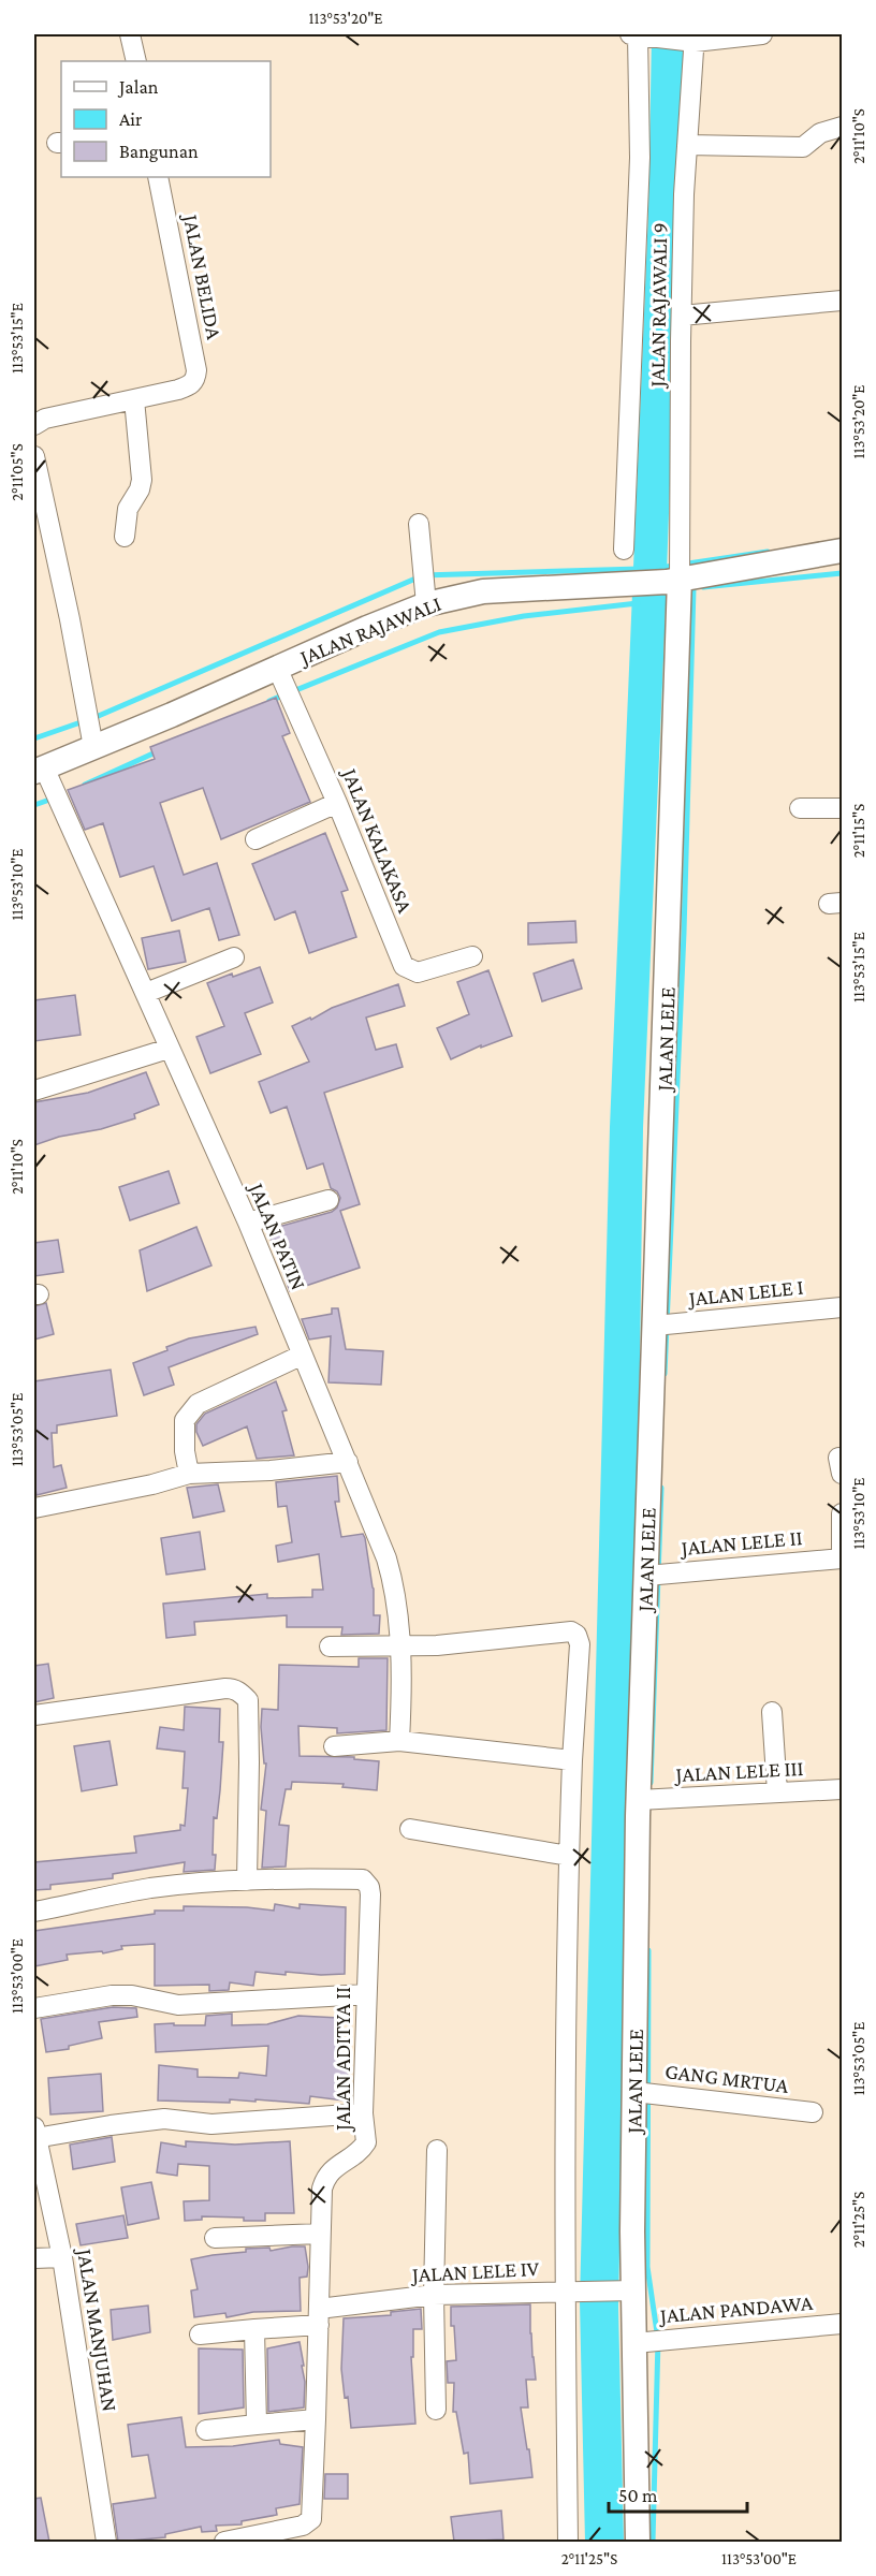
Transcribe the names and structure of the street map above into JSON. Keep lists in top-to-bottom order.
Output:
{
  "streets": {
    "main road": ["JALAN RAJAWALI", "JALAN LELE"],
    "street": [
      "JALAN BELIDA",
      "JALAN RAJAWALI 9",
      "JALAN KALAKASA",
      "JALAN PATIN",
      "JALAN LELE I",
      "JALAN LELE II",
      "JALAN LELE III",
      "JALAN ADITYA II",
      "GANG MRTUA",
      "JALAN LELE IV",
      "JALAN PANDAWA",
      "JALAN MANJUHAN"
    ]
  },
  "crossings": [
    ["JALAN RAJAWALI 9", "JALAN RAJAWALI"],
    ["JALAN RAJAWALI 9", "JALAN LELE"],
    ["JALAN RAJAWALI", "JALAN KALAKASA"],
    ["JALAN RAJAWALI", "JALAN LELE"],
    ["JALAN RAJAWALI", "JALAN PATIN"],
    ["JALAN LELE", "JALAN LELE I"],
    ["JALAN LELE", "JALAN LELE II"],
    ["JALAN LELE", "JALAN LELE III"],
    ["JALAN LELE", "GANG MRTUA"],
    ["JALAN LELE", "JALAN LELE IV"],
    ["JALAN LELE", "JALAN PANDAWA"],
    ["JALAN ADITYA II", "JALAN LELE IV"]
  ],
  "legend": ["Jalan", "Air", "Bangunan"],
  "scale_bar": "50 m",
  "coordinates": [
    "113°53'20\"E",
    "2°11'10\"S",
    "113°53'15\"E",
    "2°11'05\"S",
    "2°11'15\"S",
    "113°53'10\"E",
    "113°53'05\"E",
    "113°53'00\"E",
    "2°11'25\"S"
  ]
}
